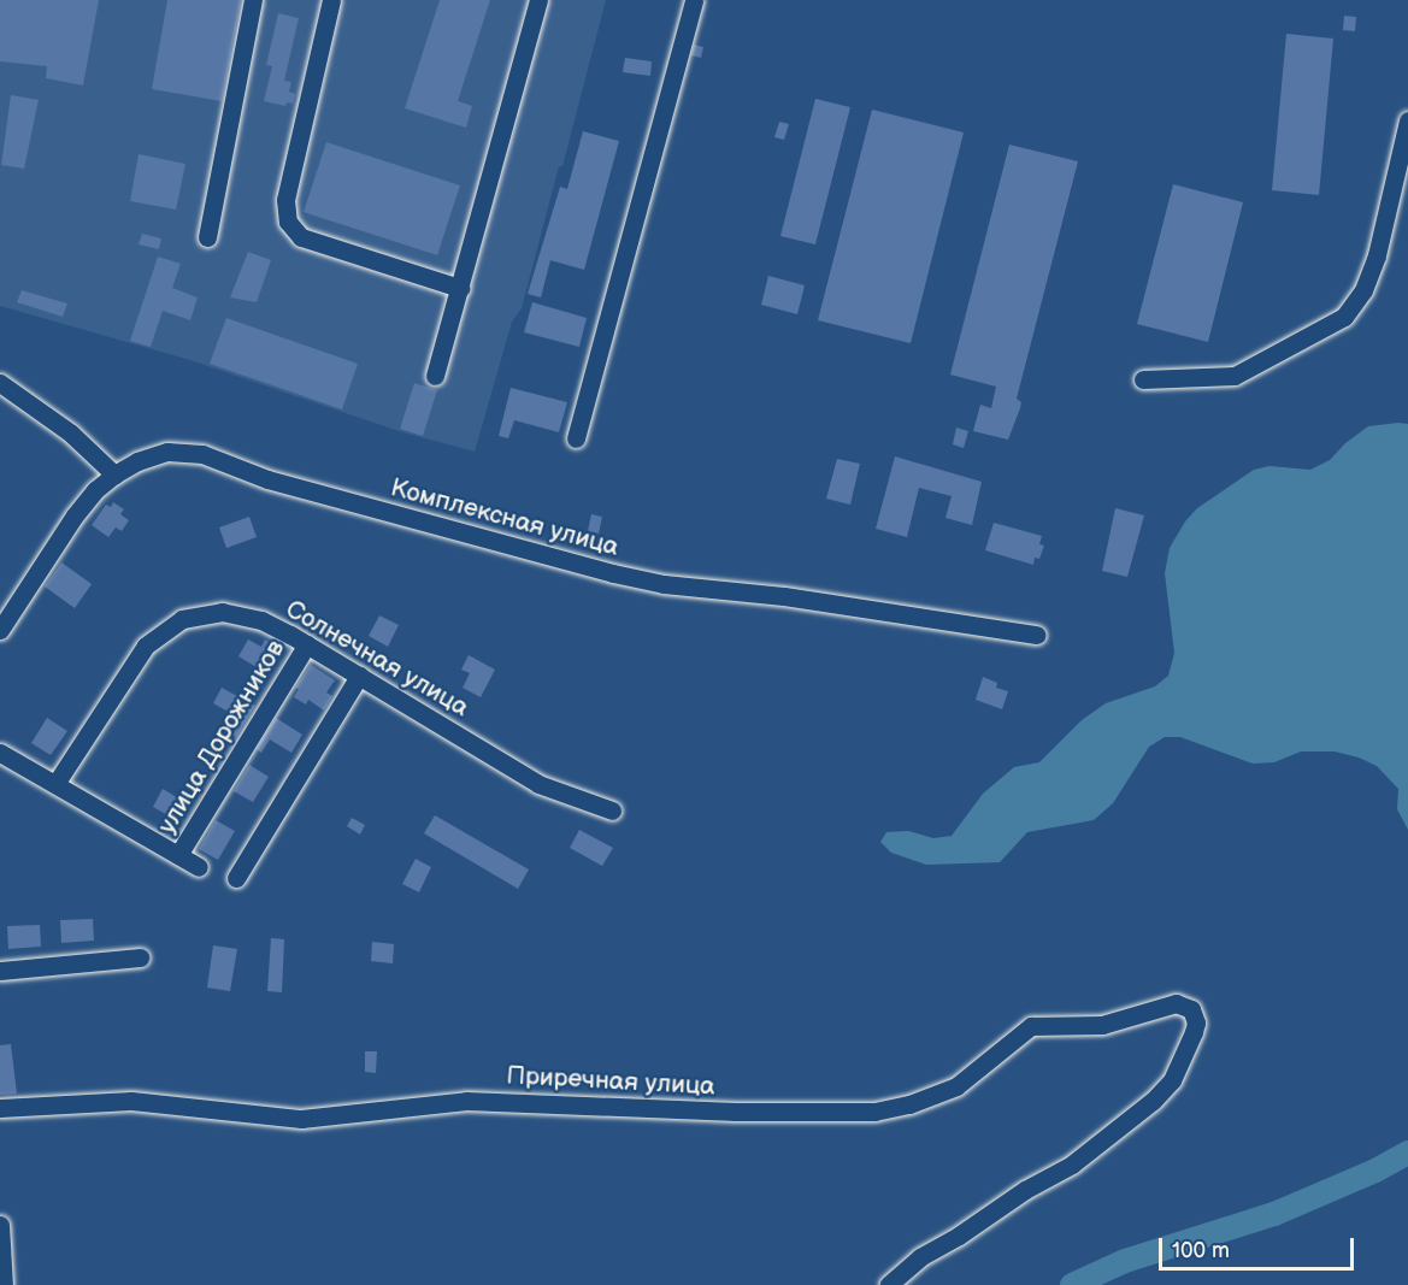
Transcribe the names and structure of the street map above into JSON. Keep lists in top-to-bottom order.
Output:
{
  "streets": {
    "street": [
      "Комплексная улица",
      "Солнечная улица",
      "улица Дорожников",
      "Приречная улица"
    ]
  },
  "crossings": [
    ["Солнечная улица", "улица Дорожников"]
  ],
  "scale_bar": "100 m"
}
